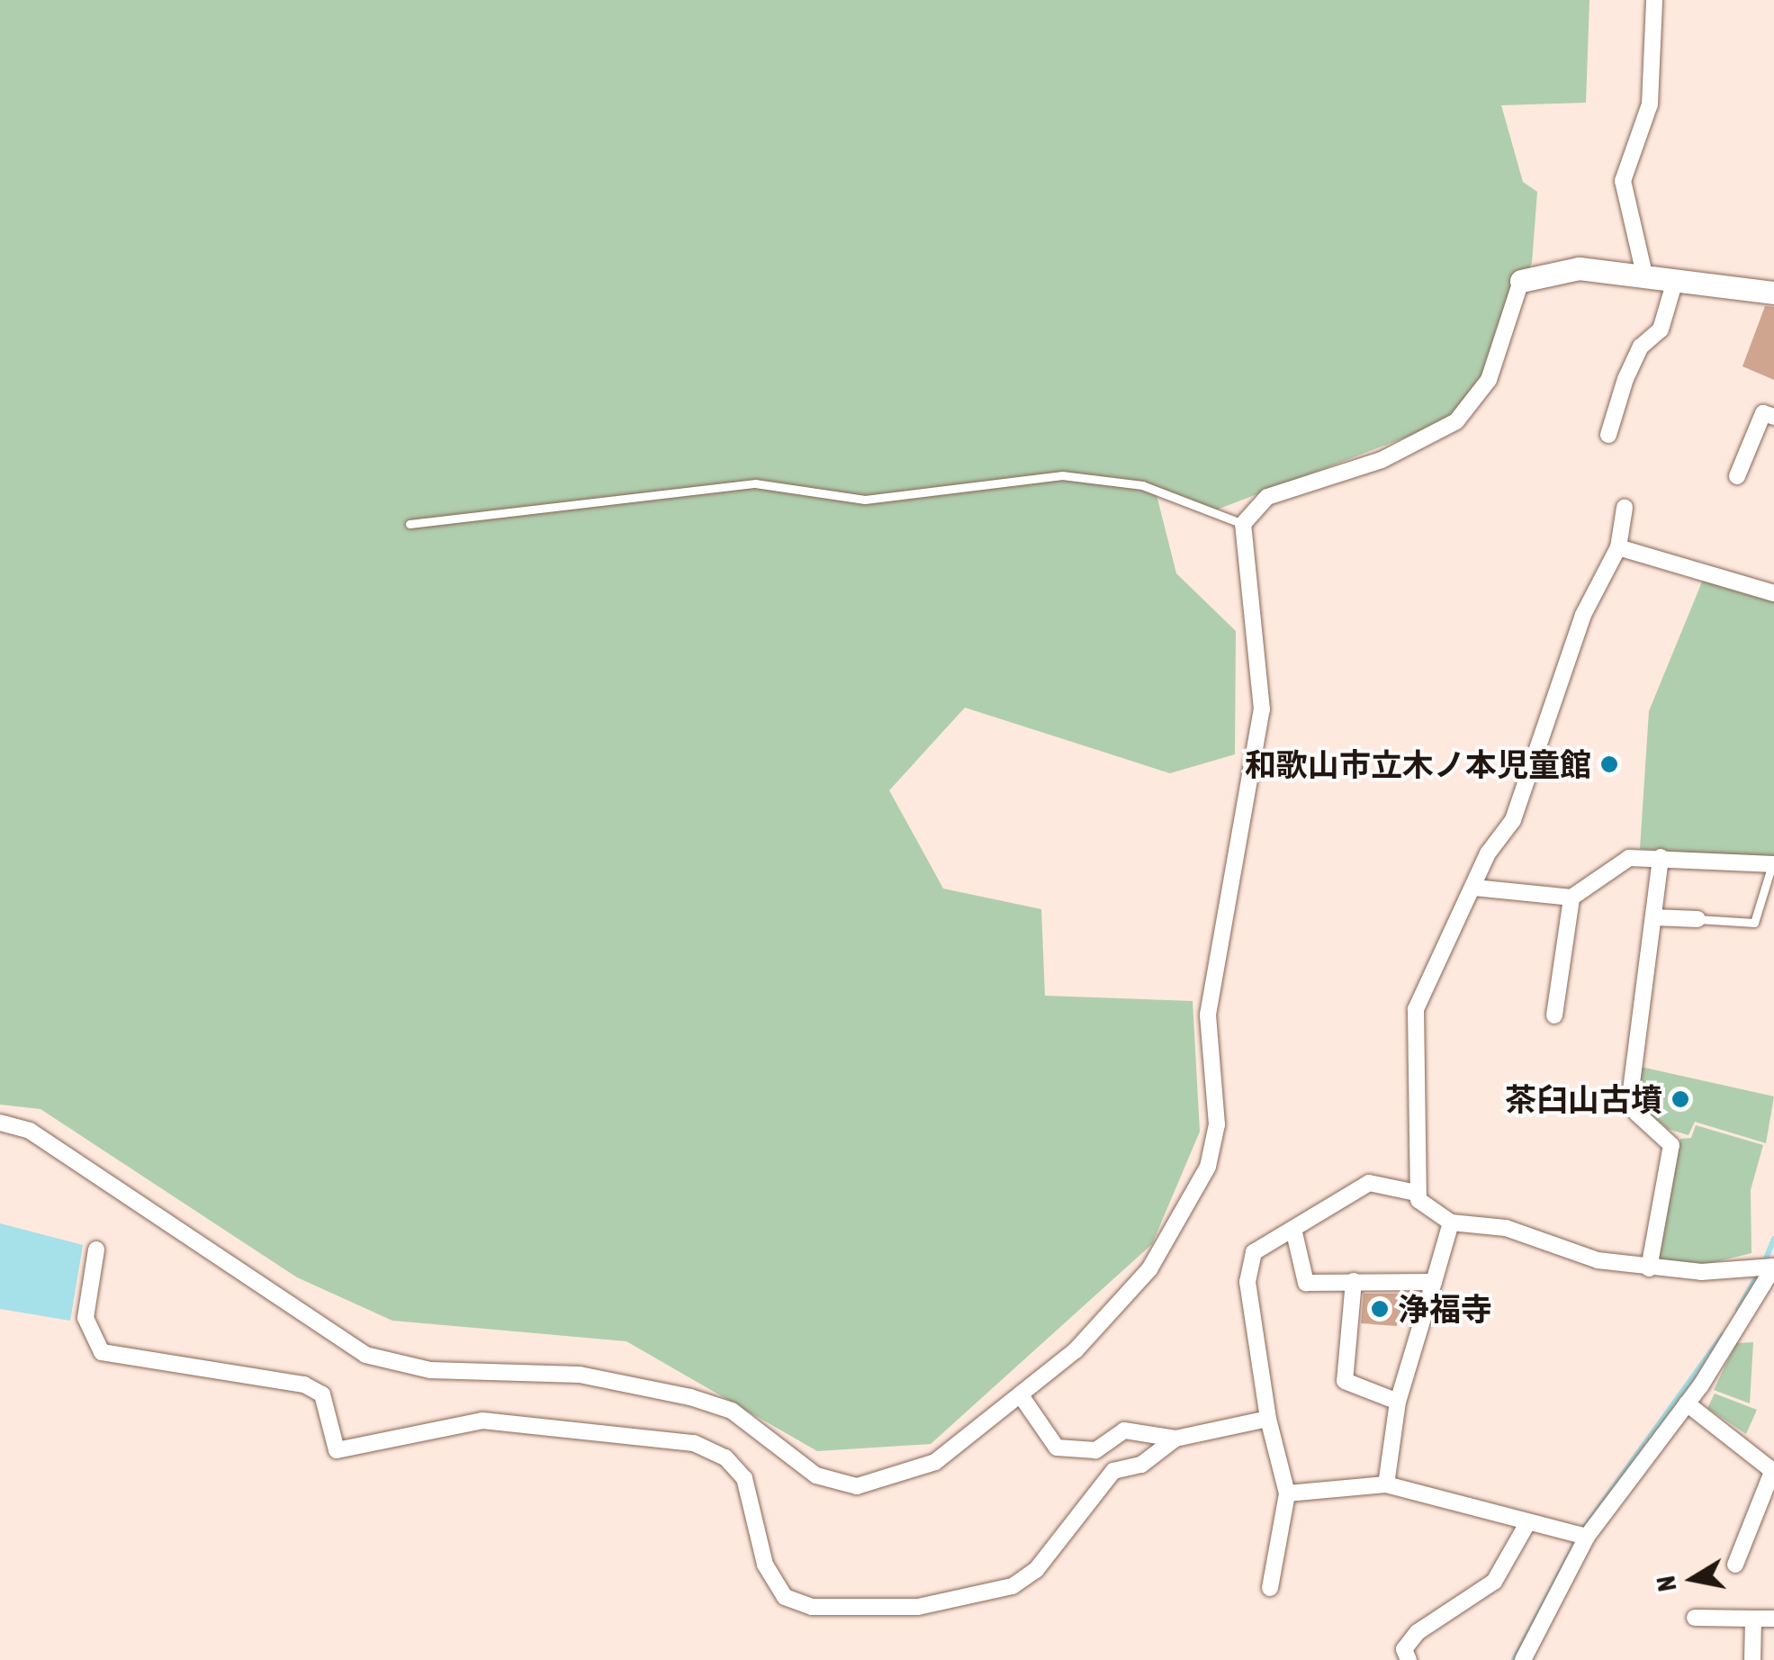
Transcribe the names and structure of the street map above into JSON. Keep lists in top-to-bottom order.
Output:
{
  "places": ["和歌山市立木ノ本児童館", "茶臼山古墳", "浄福寺"],
  "north": "left"
}
